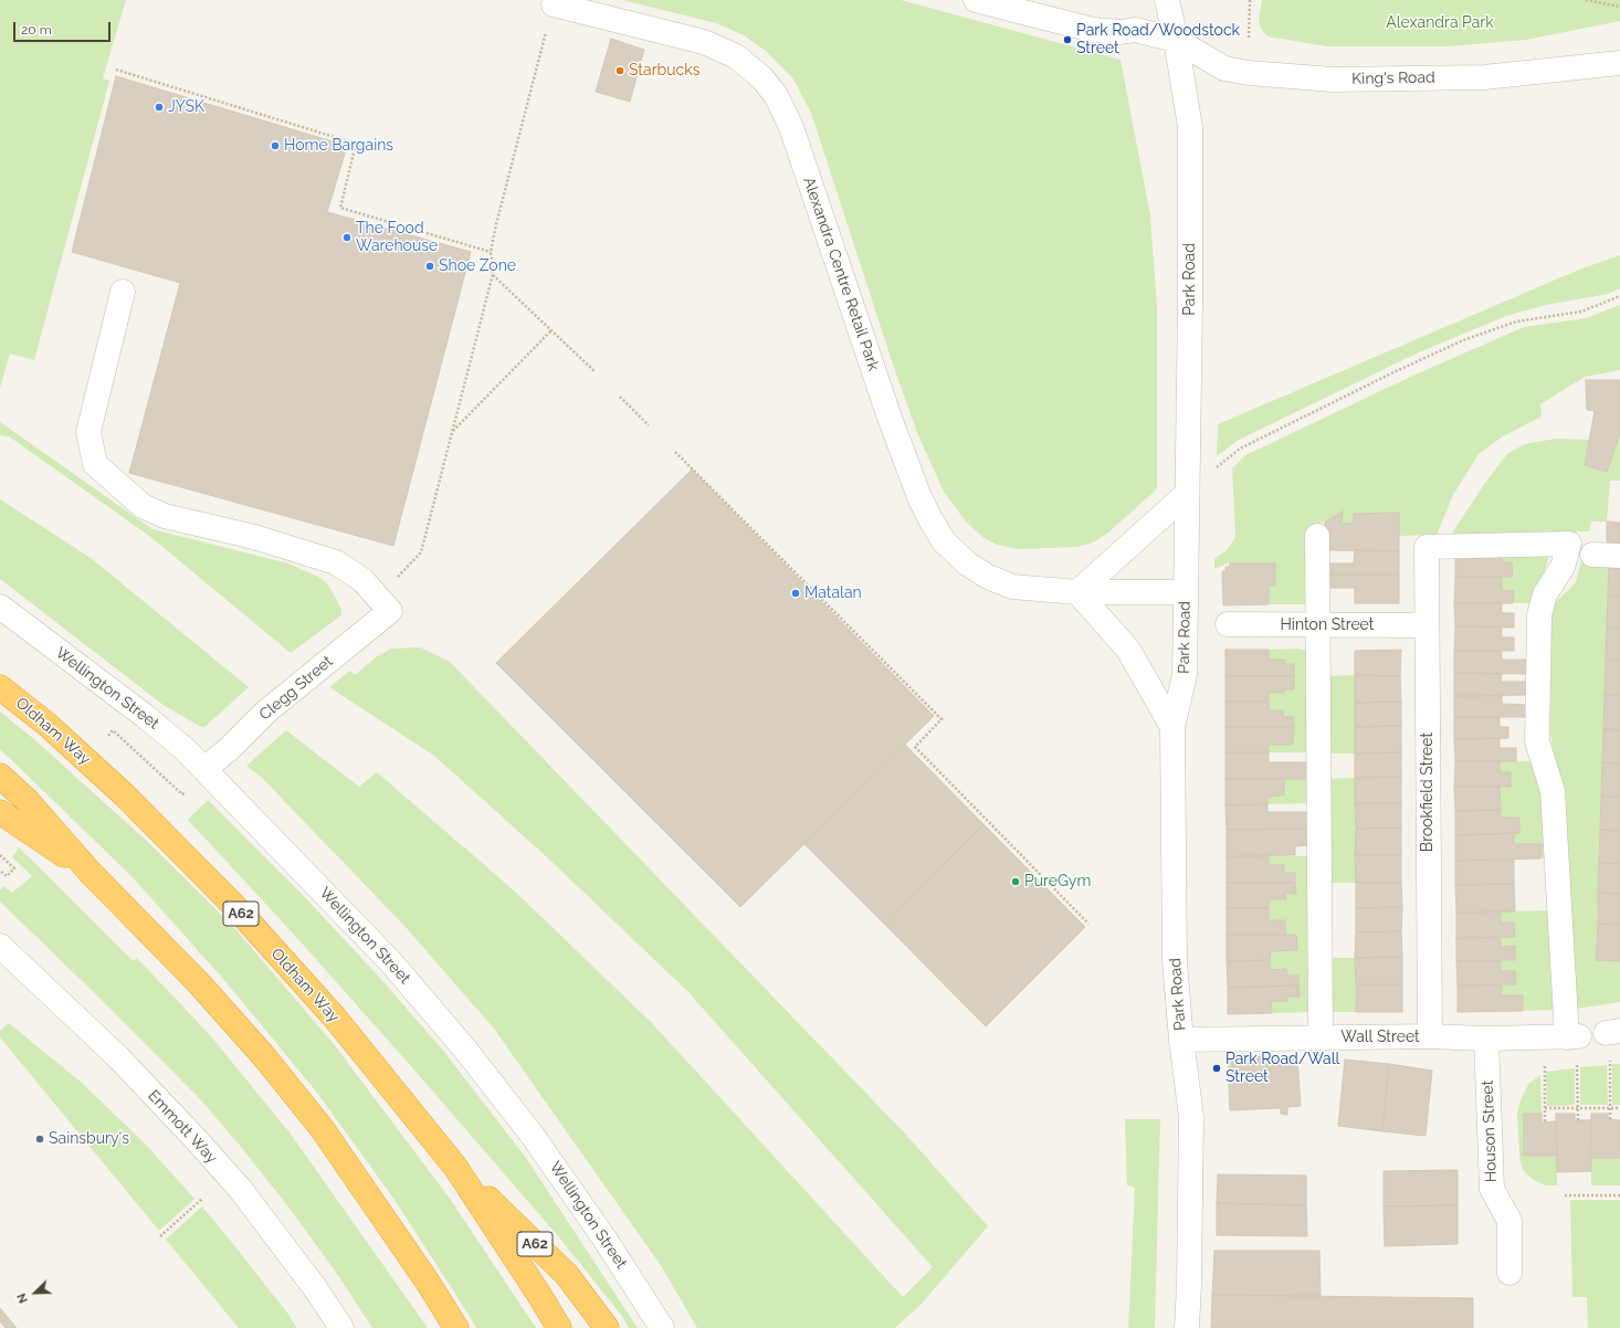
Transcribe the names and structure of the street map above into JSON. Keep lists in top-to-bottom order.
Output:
{
  "streets": {
    "highway": ["Oldham Way", "A62"],
    "street": [
      "King's Road",
      "Alexandra Centre Retail Park",
      "Park Road",
      "Hinton Street",
      "Wellington Street",
      "Clegg Street",
      "Brookfield Street",
      "Wall Street",
      "Emmott Way",
      "Houson Street"
    ]
  },
  "crossings": [
    ["King's Road", "Park Road"],
    ["Alexandra Centre Retail Park", "Park Road"],
    ["Park Road", "Wall Street"],
    ["Hinton Street", "Brookfield Street"],
    ["Wellington Street", "Clegg Street"],
    ["Oldham Way", "A62"],
    ["Brookfield Street", "Wall Street"],
    ["Wall Street", "Houson Street"]
  ],
  "parks": ["Alexandra Park"],
  "places": [
    "Park Road/Woodstock Street",
    "Starbucks",
    "JYSK",
    "Home Bargains",
    "The Food Warehouse",
    "Shoe Zone",
    "Matalan",
    "PureGym",
    "Park Road/Wall Street",
    "Sainsbury's"
  ],
  "scale_bar": "20 m",
  "north": "bottom left"
}
